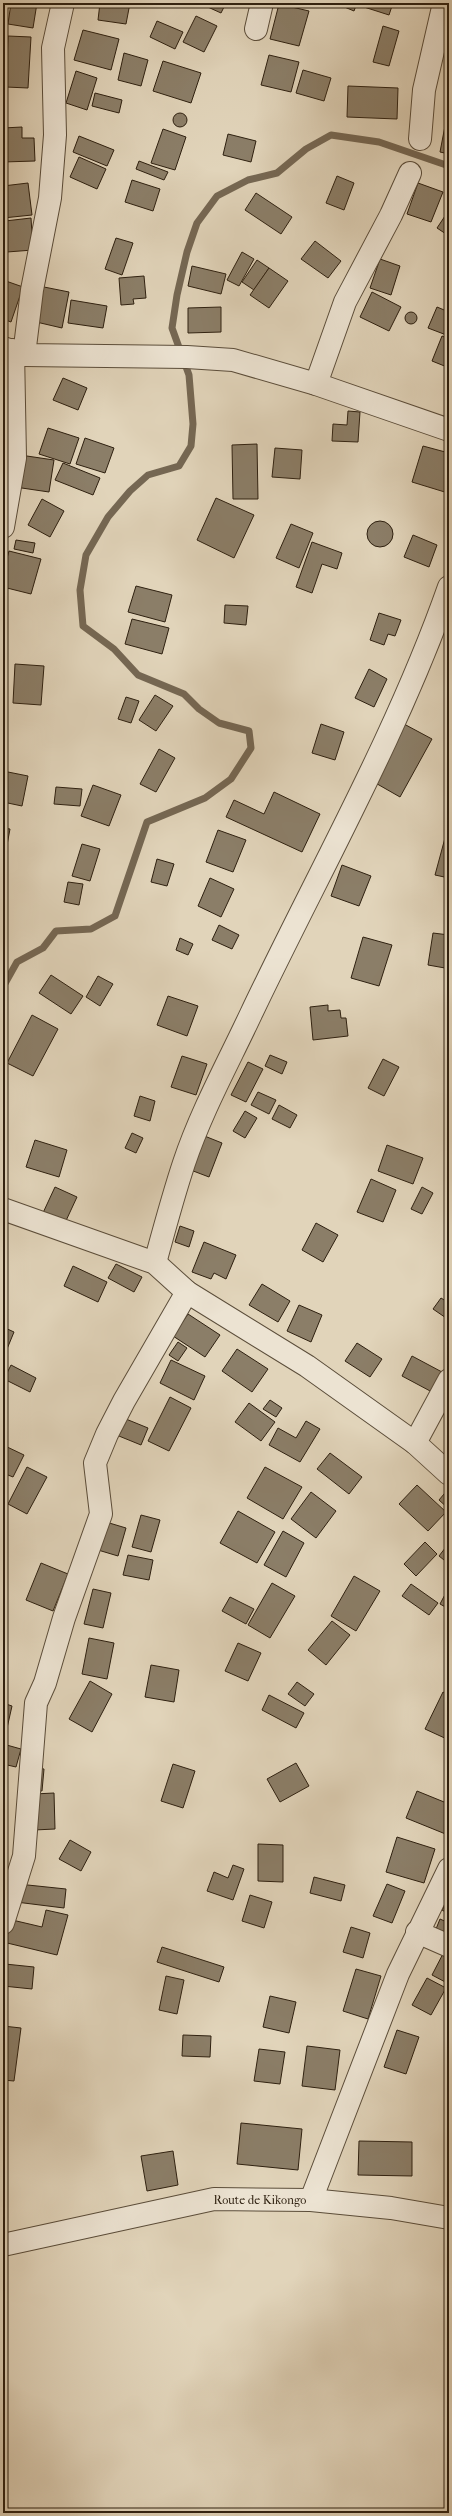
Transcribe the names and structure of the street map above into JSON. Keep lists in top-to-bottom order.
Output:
{
  "streets": {
    "street": ["Route de Kikongo"]
  }
}
